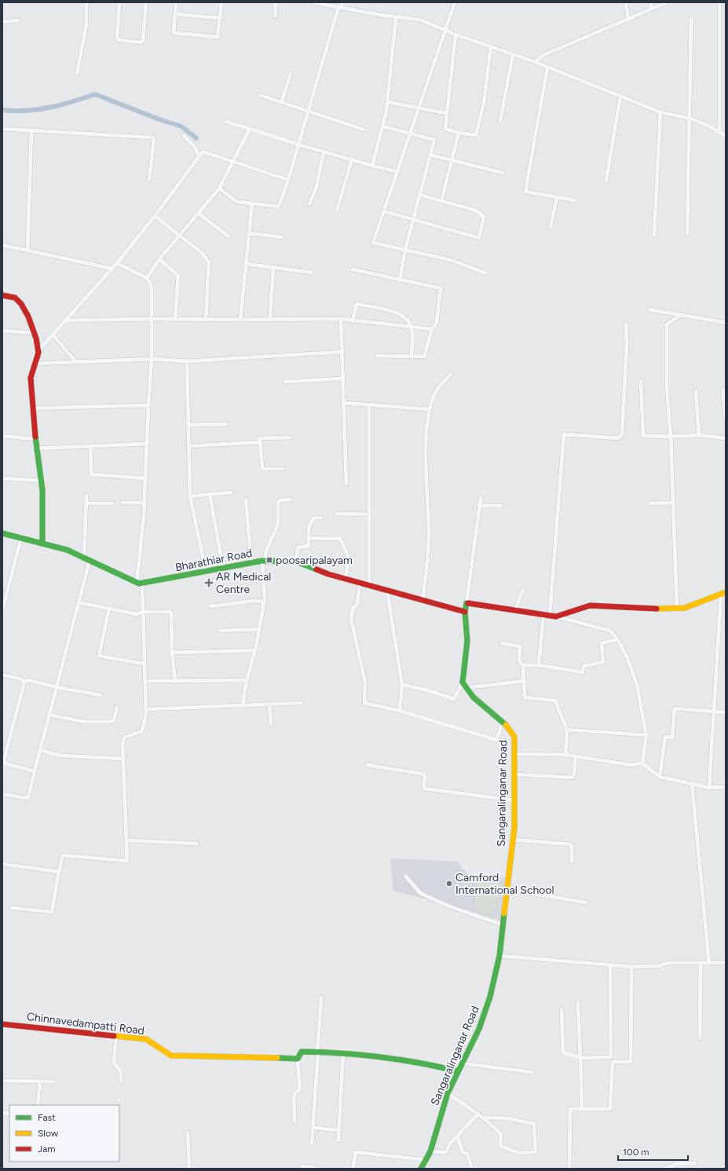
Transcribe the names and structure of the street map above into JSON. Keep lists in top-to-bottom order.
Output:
{
  "streets": {
    "main road": ["Bharathiar Road", "Sangaralinganar Road", "Chinnavedampatti Road"]
  },
  "places": {
    "transit": ["poosaripalayam"],
    "health": ["AR Medical Centre"],
    "other": ["Camford International School"]
  },
  "legend": ["Fast", "Slow", "Jam"],
  "scale_bar": "100 m"
}
